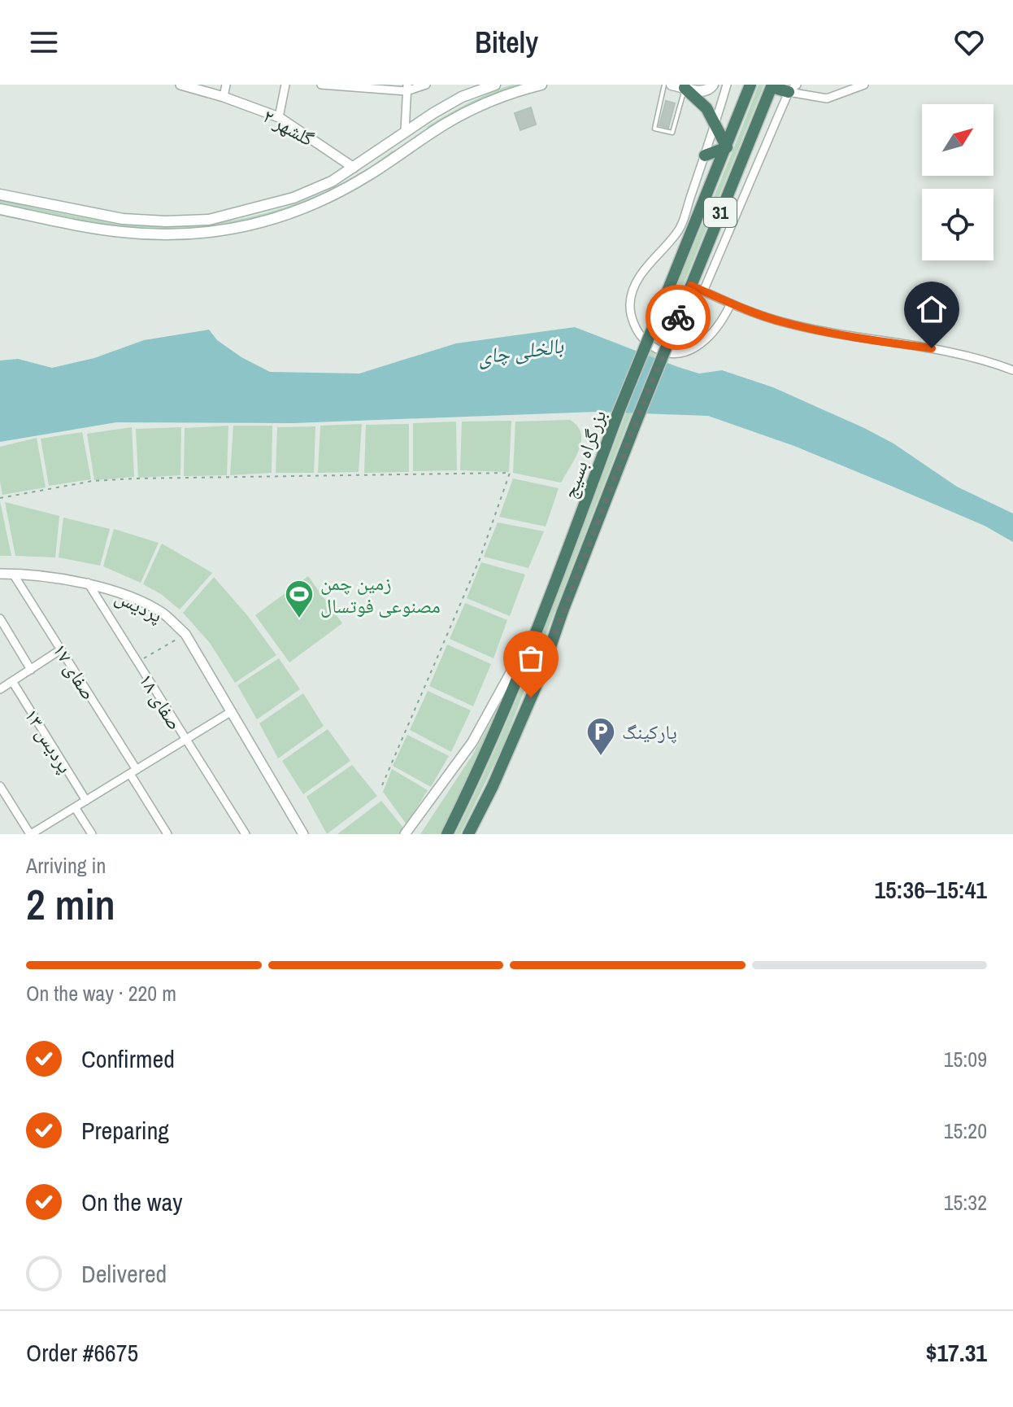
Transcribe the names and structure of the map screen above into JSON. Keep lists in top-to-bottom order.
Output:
{
  "streets": {
    "highway": ["31", "بزرگراه بسیج"],
    "street": [
      "گلشهر ۲",
      "پردیس",
      "صفای ۱۷",
      "صفای ۱۸",
      "پردیس ۱۳"
    ]
  },
  "crossings": [
    ["پردیس", "صفای ۱۷"],
    ["پردیس", "صفای ۱۸"]
  ],
  "water": ["بالخلی چای"],
  "places": {
    "sports": ["زمین چمن مصنوعی فوتسال"],
    "parking": ["پارکینگ"]
  },
  "north": "top right",
  "page": {
    "header": "Bitely",
    "heading": ["2 min", "Arriving in", "15:36–15:41"],
    "panel": ["Order #6675", "$17.31"],
    "bar": "On the way · 220 m",
    "list": [
      ["Confirmed", "15:09"],
      ["Preparing", "15:20"],
      ["On the way", "15:32"],
      "Delivered"
    ]
  }
}
